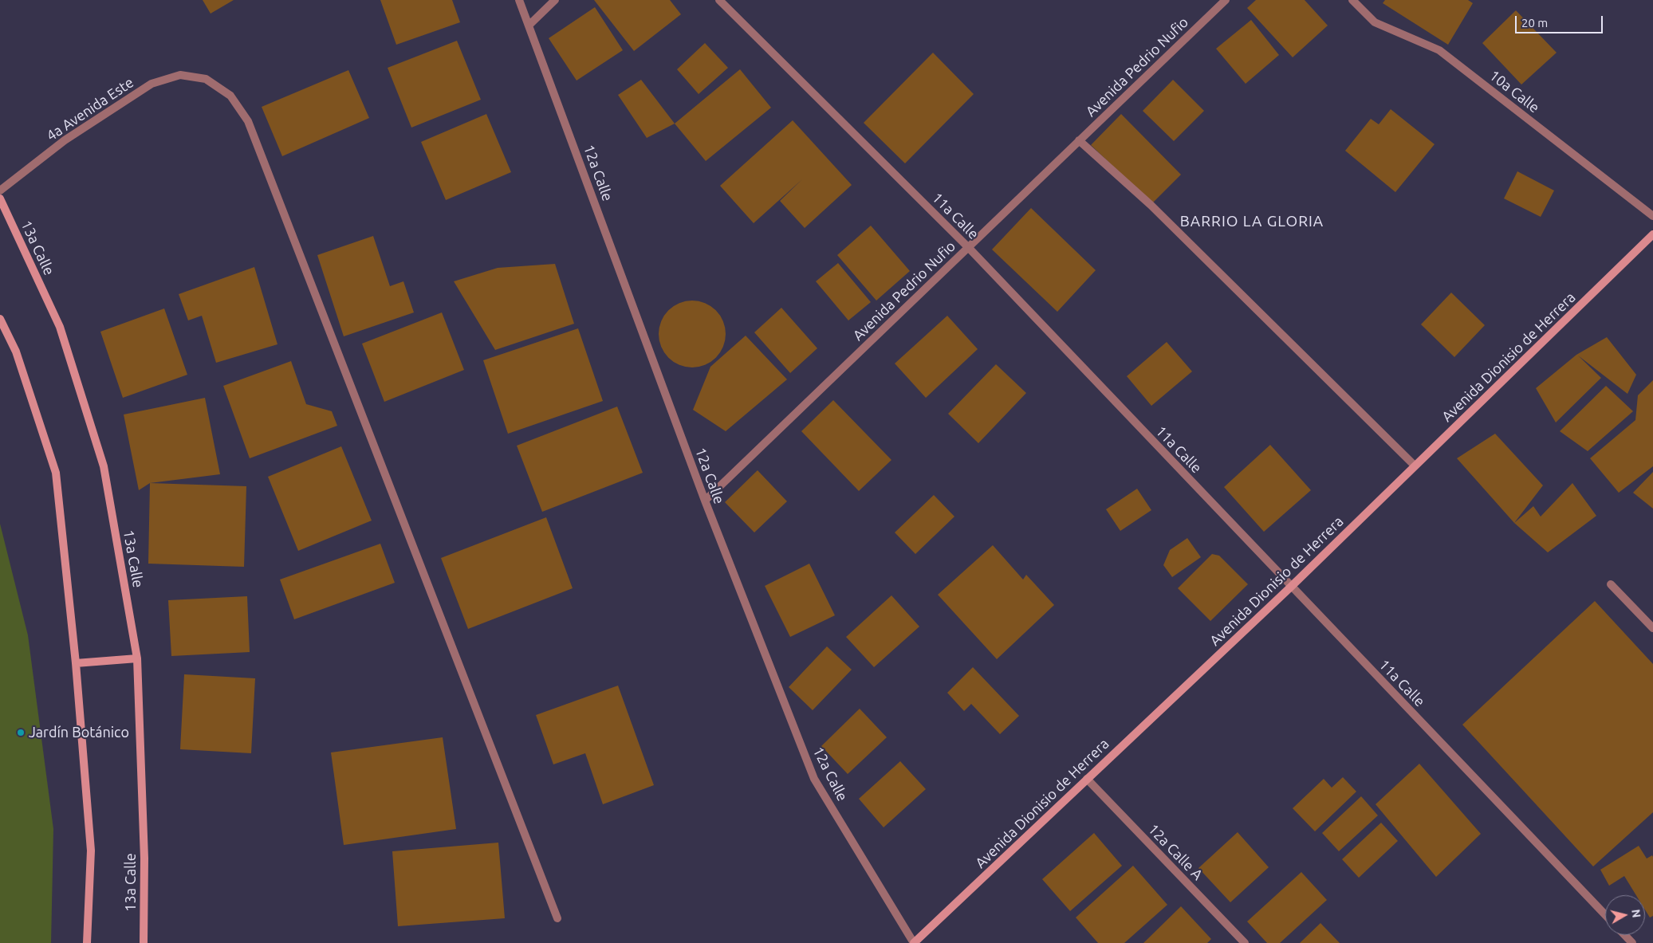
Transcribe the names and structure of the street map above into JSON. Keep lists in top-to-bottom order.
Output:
{
  "streets": {
    "street": [
      "Avenida Pedrio Nufio",
      "10a Calle",
      "4a Avenida Este",
      "12a Calle",
      "11a Calle",
      "13a Calle",
      "Avenida Dionisio de Herrera",
      "12a Calle A"
    ]
  },
  "crossings": [
    ["Avenida Pedrio Nufio", "12a Calle"],
    ["Avenida Pedrio Nufio", "11a Calle"],
    ["12a Calle", "Avenida Dionisio de Herrera"],
    ["11a Calle", "Avenida Dionisio de Herrera"],
    ["Avenida Dionisio de Herrera", "12a Calle A"]
  ],
  "districts": ["BARRIO LA GLORIA"],
  "places": ["Jardín Botánico"],
  "scale_bar": "20 m",
  "north": "right"
}
